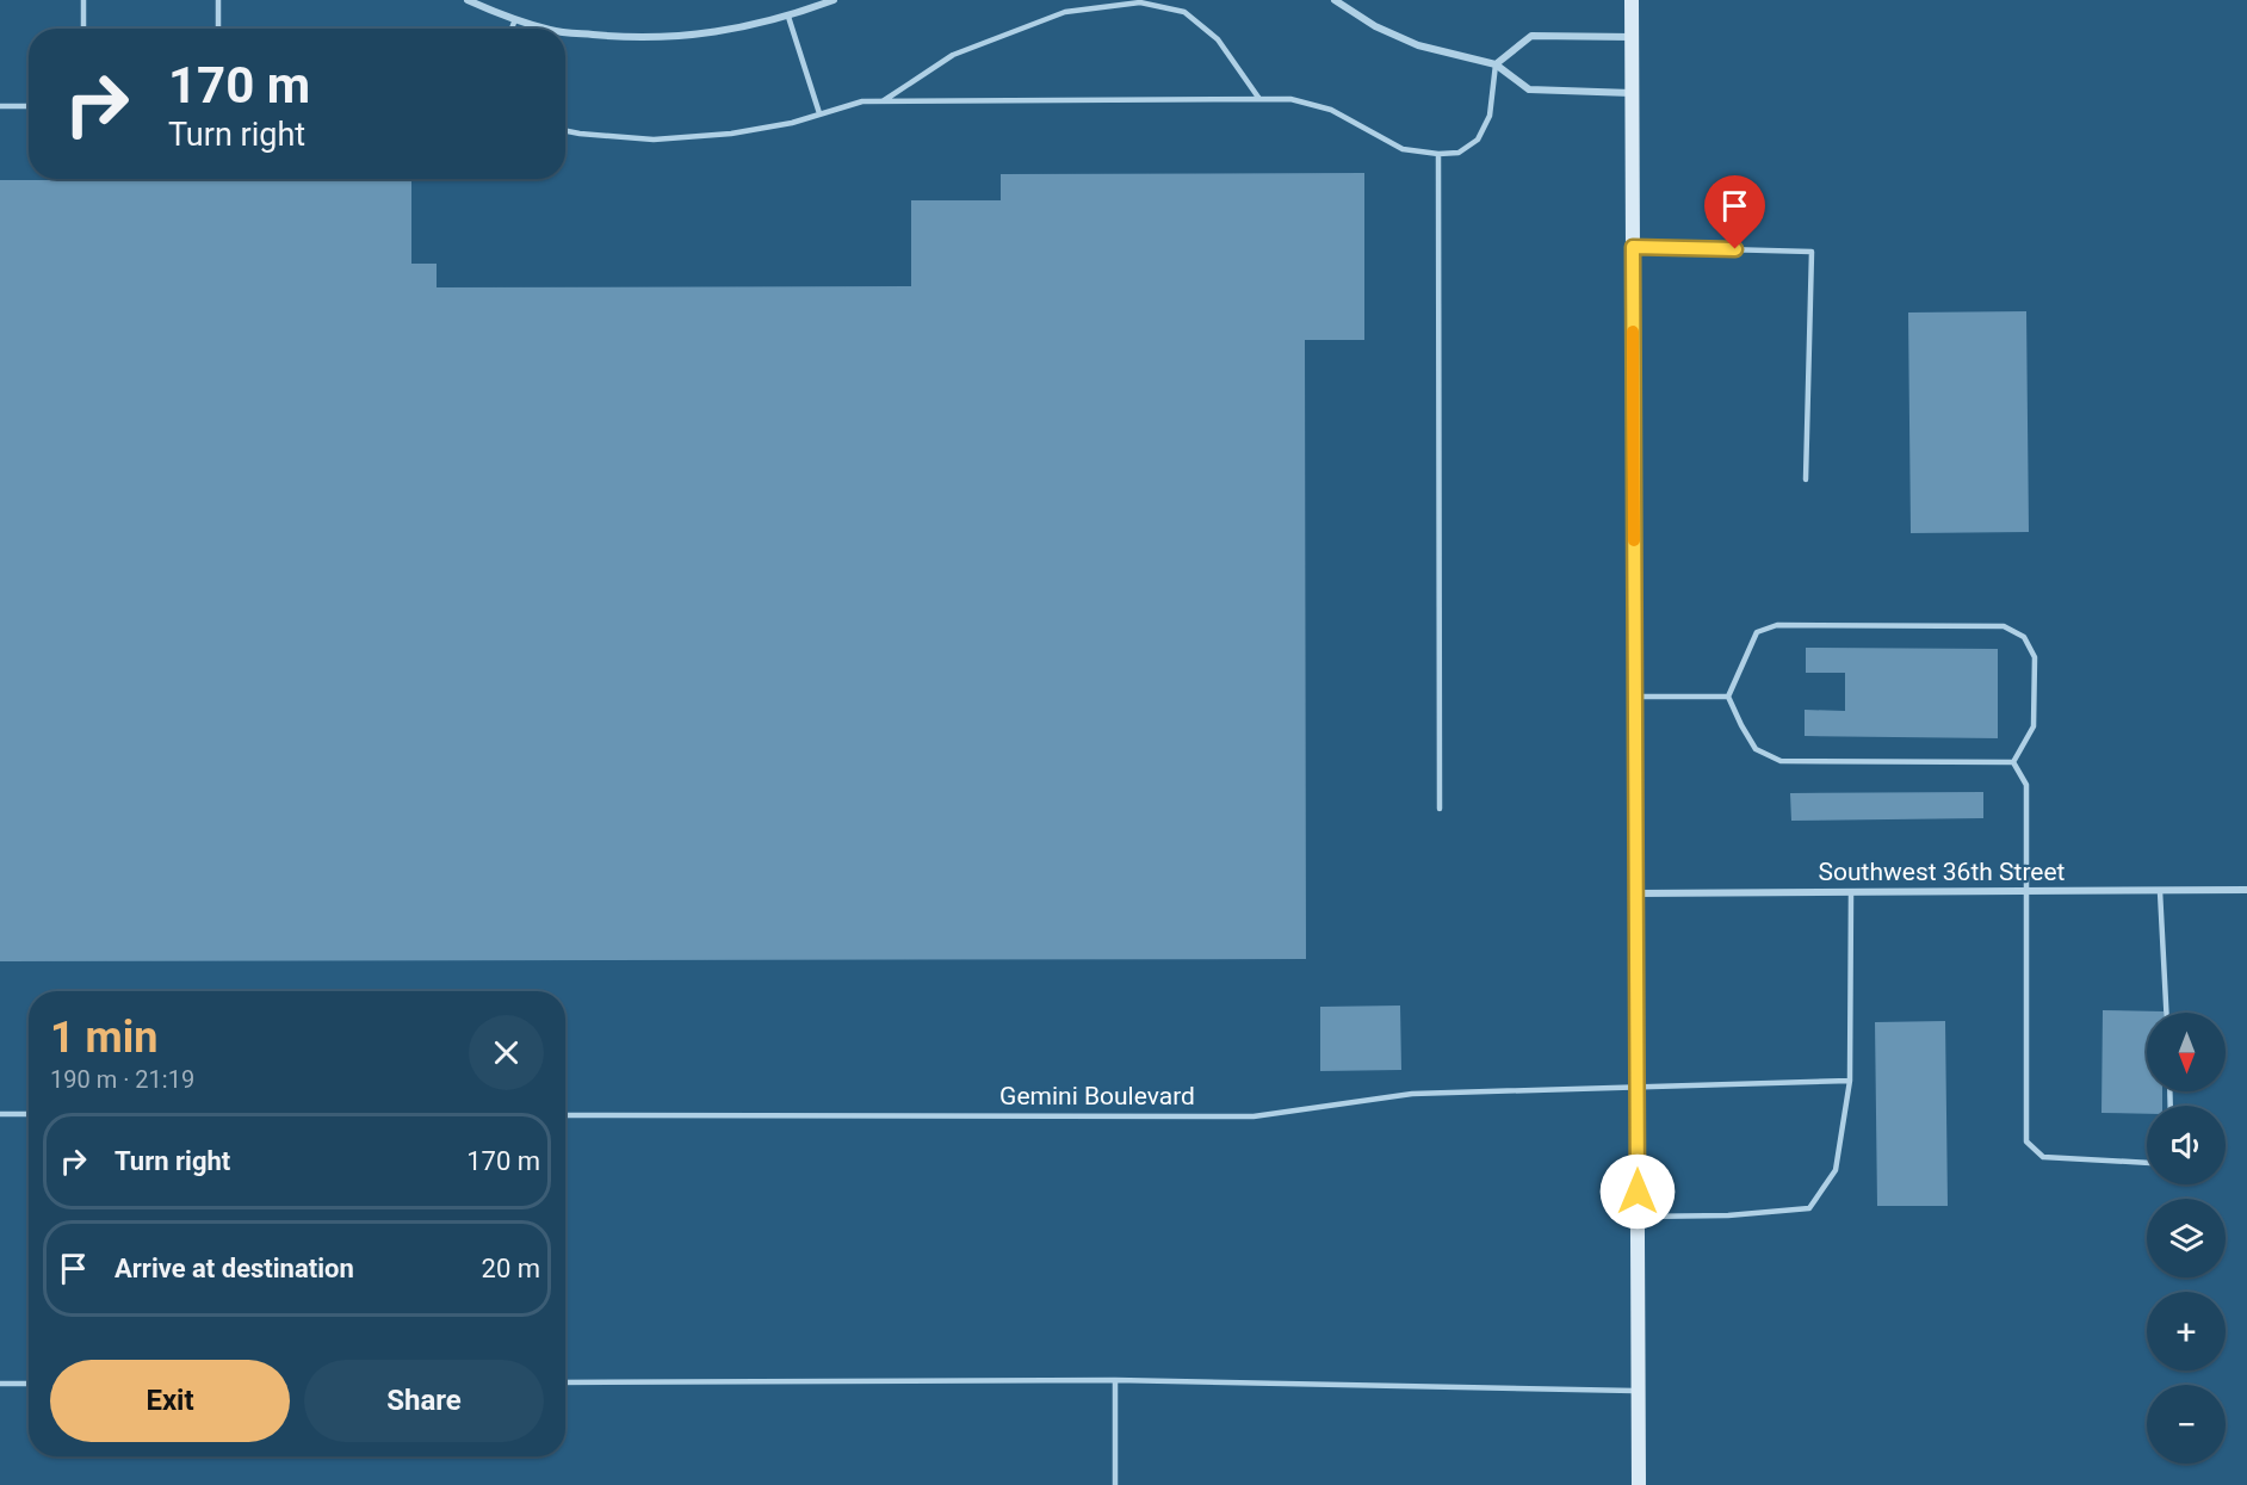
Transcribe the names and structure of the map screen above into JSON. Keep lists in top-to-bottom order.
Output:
{
  "streets": {
    "street": ["Southwest 36th Street"],
    "lane": ["Gemini Boulevard"]
  },
  "north": "bottom",
  "page": {
    "turn": ["170 m", "Turn right"],
    "heading": ["1 min", "190 m · 21:19"],
    "map_buttons": ["+", "−"],
    "list": [
      {
        "name": "Turn right",
        "value": "170 m"
      },
      {
        "name": "Arrive at destination",
        "value": "20 m"
      }
    ],
    "buttons": ["Exit", "Share"]
  }
}
